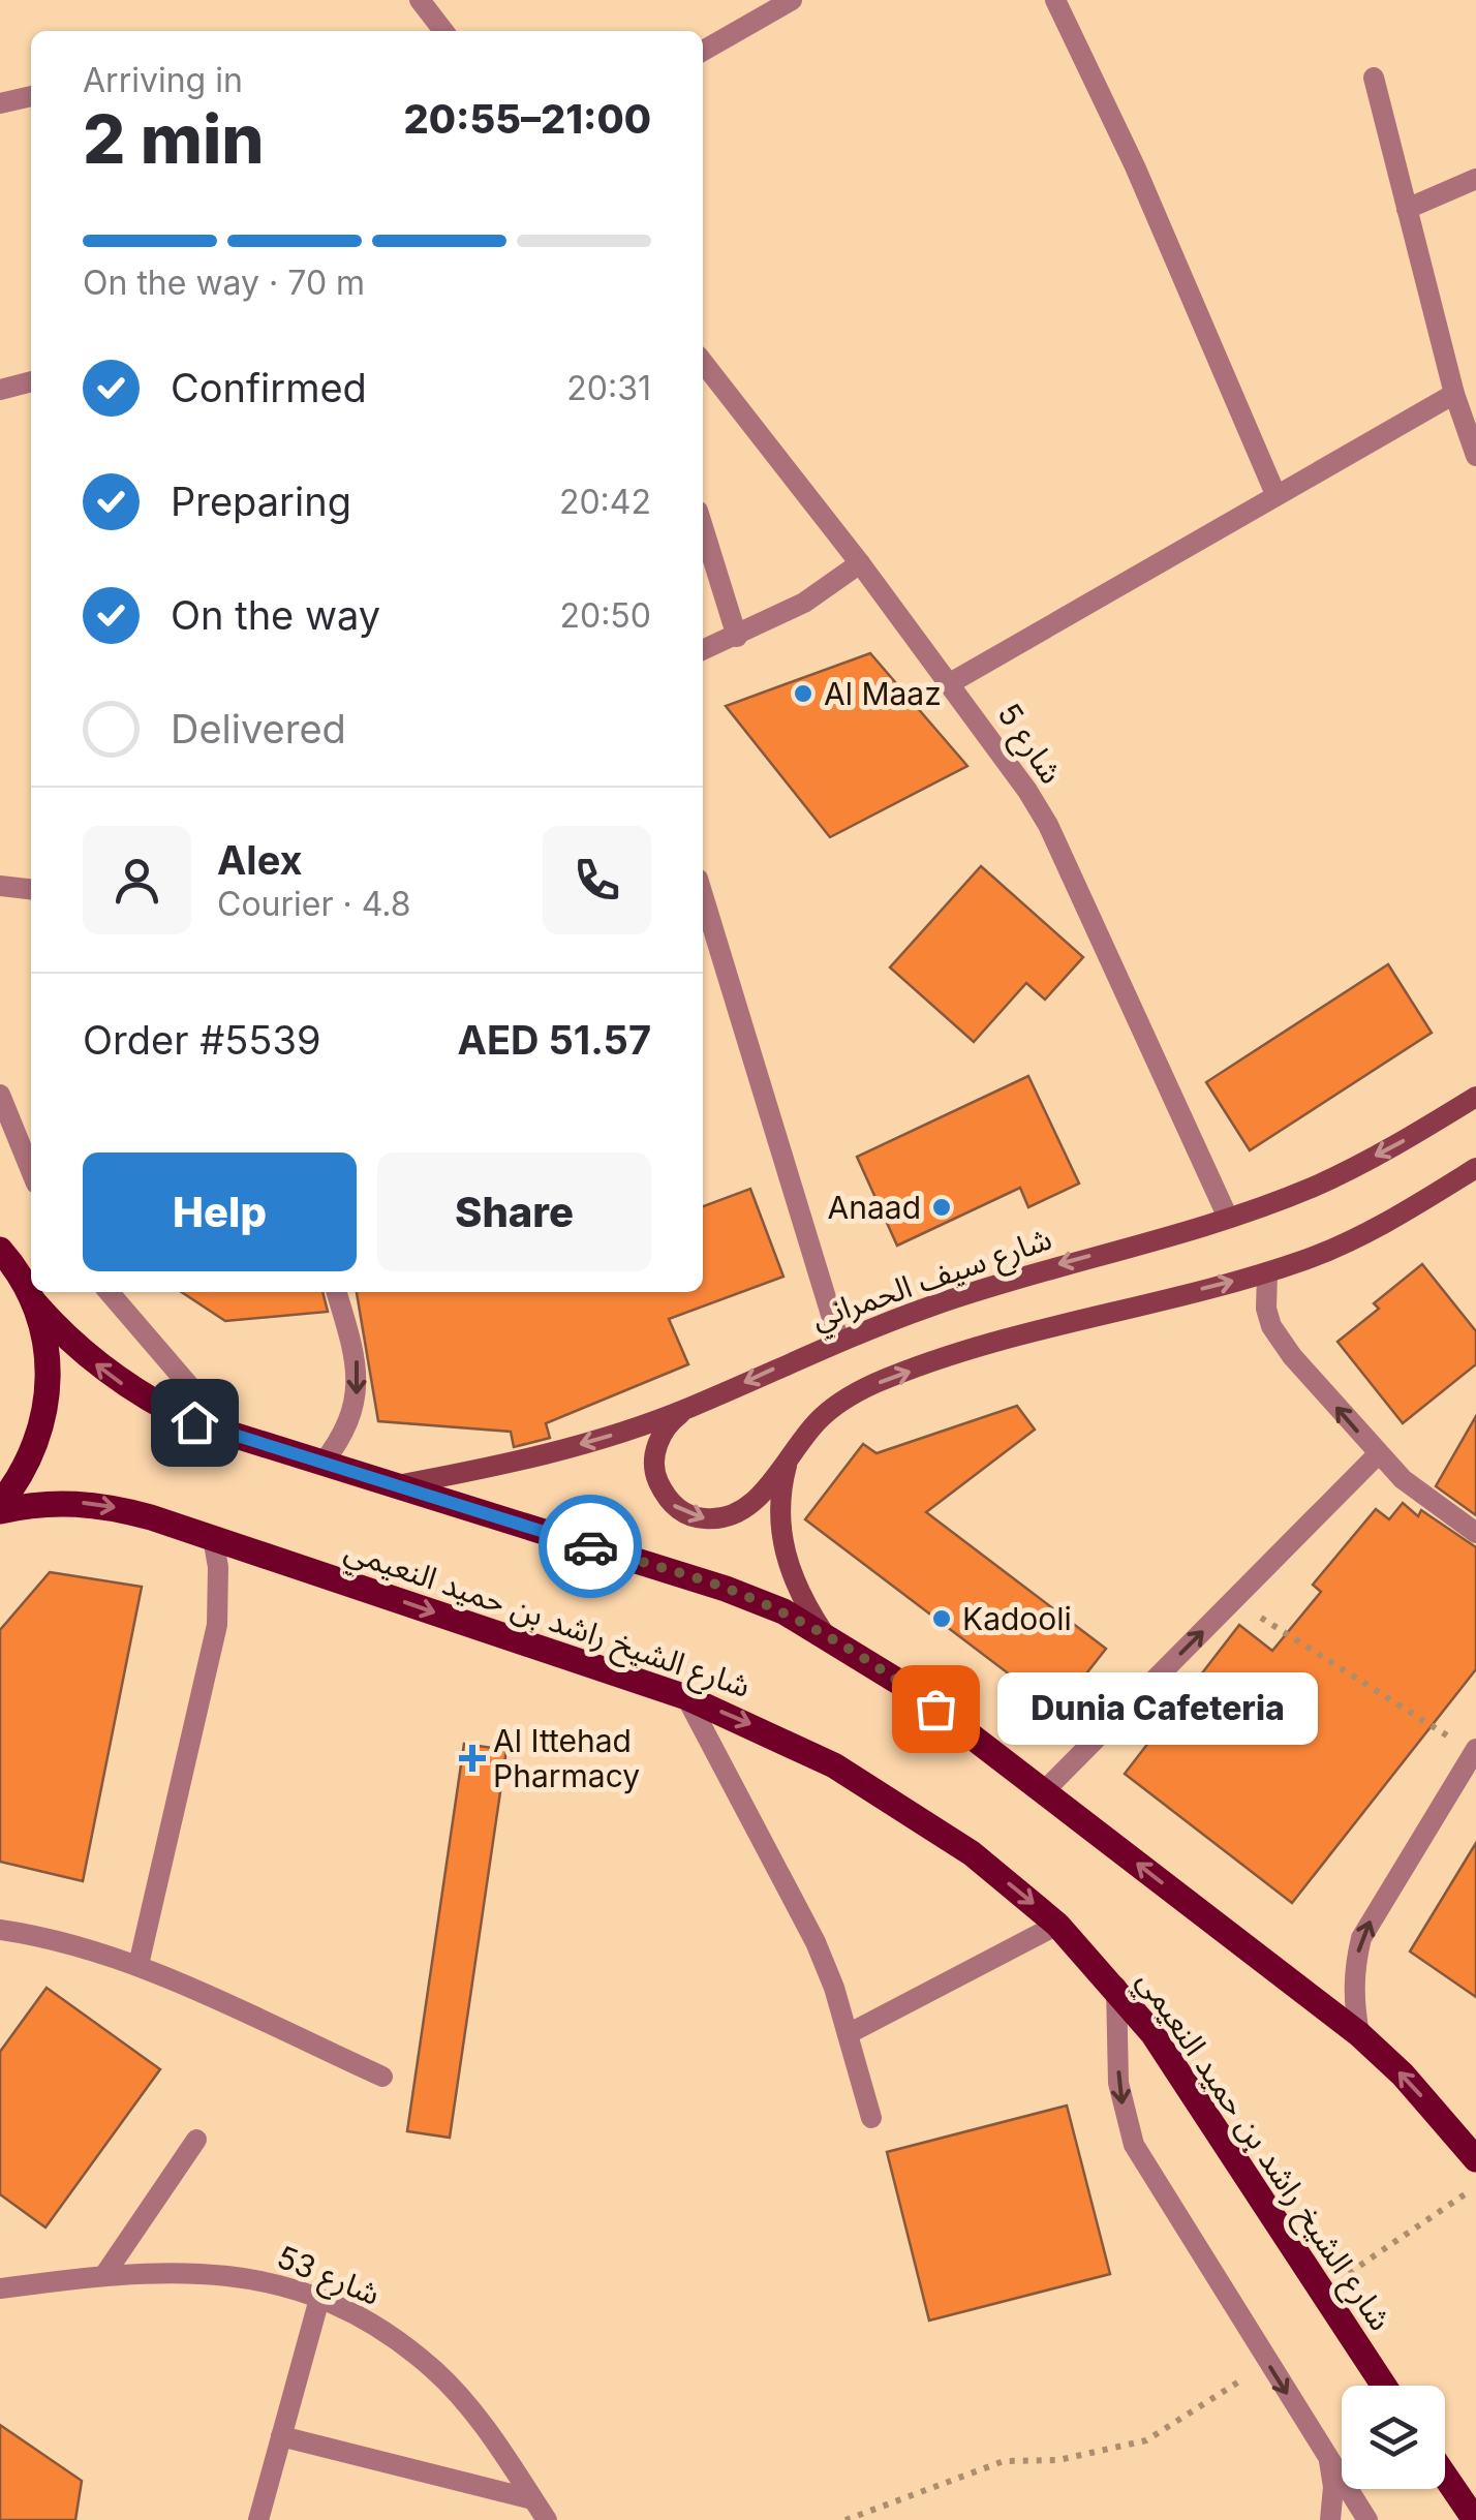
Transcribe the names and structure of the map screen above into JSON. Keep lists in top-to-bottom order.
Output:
{
  "streets": {
    "main road": ["شارع الشيخ راشد بن حميد النعيمي"],
    "street": ["شارع 5", "شارع سيف الحمراني", "شارع 53"]
  },
  "crossings": [
    ["شارع 5", "شارع سيف الحمراني"]
  ],
  "places": {
    "other": [
      "Al Maaz",
      "Anaad",
      "Kadooli",
      "Dunia Cafeteria"
    ],
    "health": ["Al Ittehad Pharmacy"]
  },
  "page": {
    "heading": ["2 min", "Arriving in", "20:55–21:00"],
    "panel": [
      "Alex",
      "Courier · 4.8",
      "Order #5539",
      "AED 51.57"
    ],
    "bar": "On the way · 70 m",
    "list": [
      ["Confirmed", "20:31"],
      ["Preparing", "20:42"],
      ["On the way", "20:50"],
      "Delivered"
    ],
    "buttons": ["Help", "Share"],
    "bubble": "Dunia Cafeteria"
  }
}
